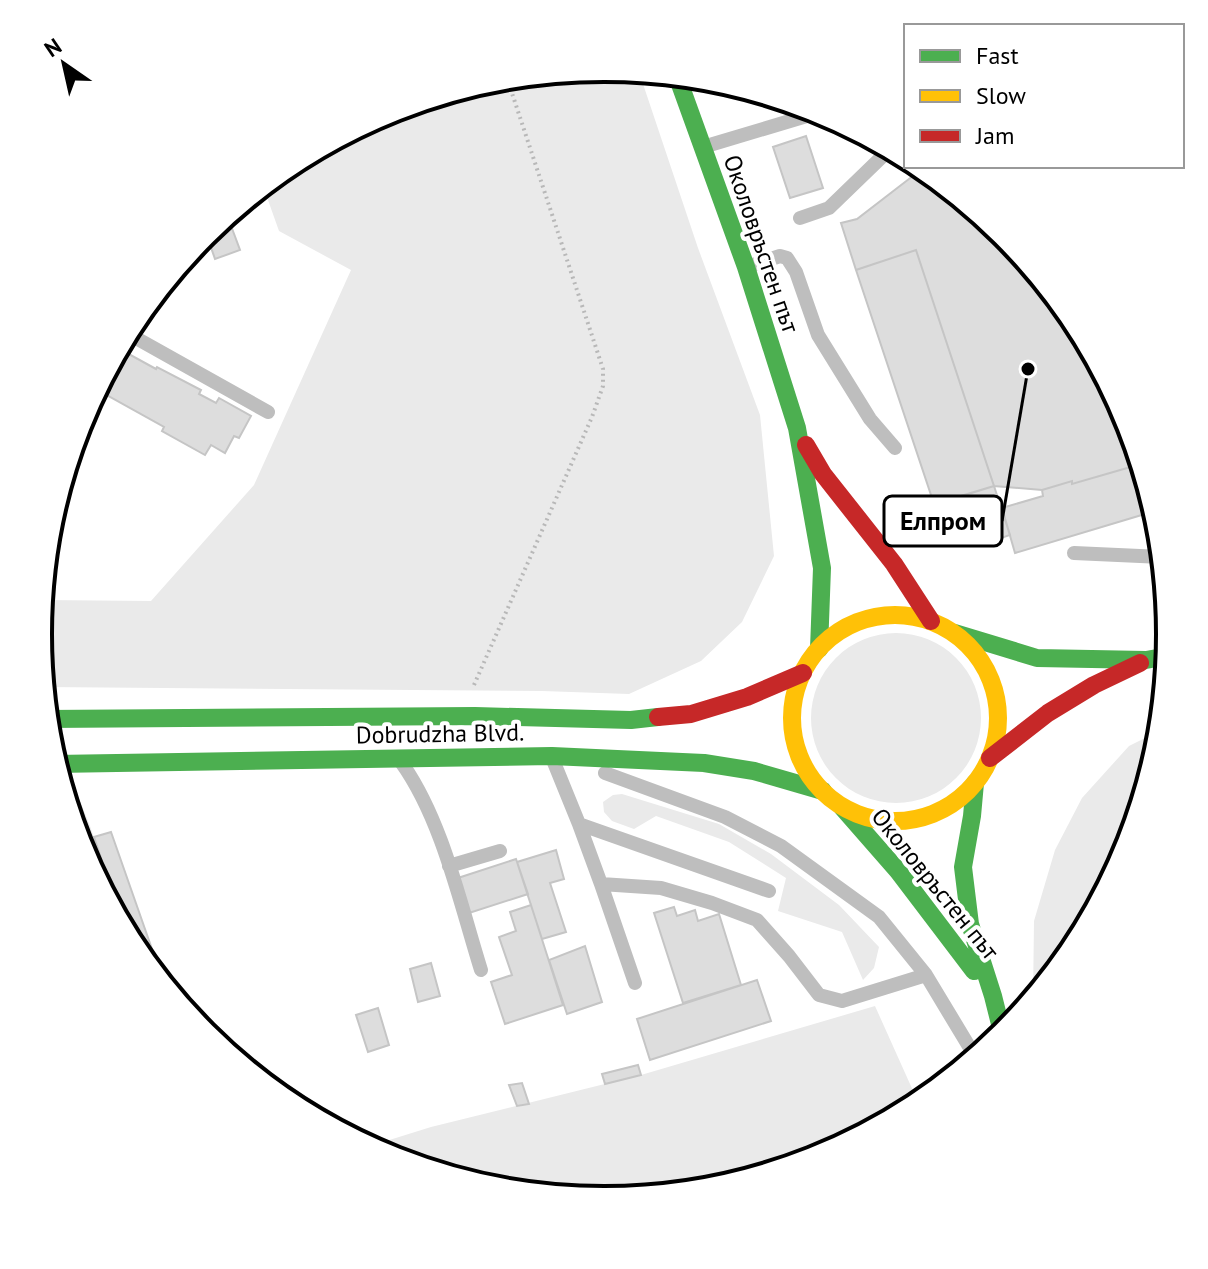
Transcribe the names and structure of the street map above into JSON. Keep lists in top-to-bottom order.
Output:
{
  "streets": {
    "main road": ["Околовръстен път", "Dobrudzha Blvd."]
  },
  "crossings": [
    ["Околовръстен път", "Dobrudzha Blvd."]
  ],
  "places": ["Елпром"],
  "legend": ["Fast", "Slow", "Jam"],
  "north": "top left"
}
